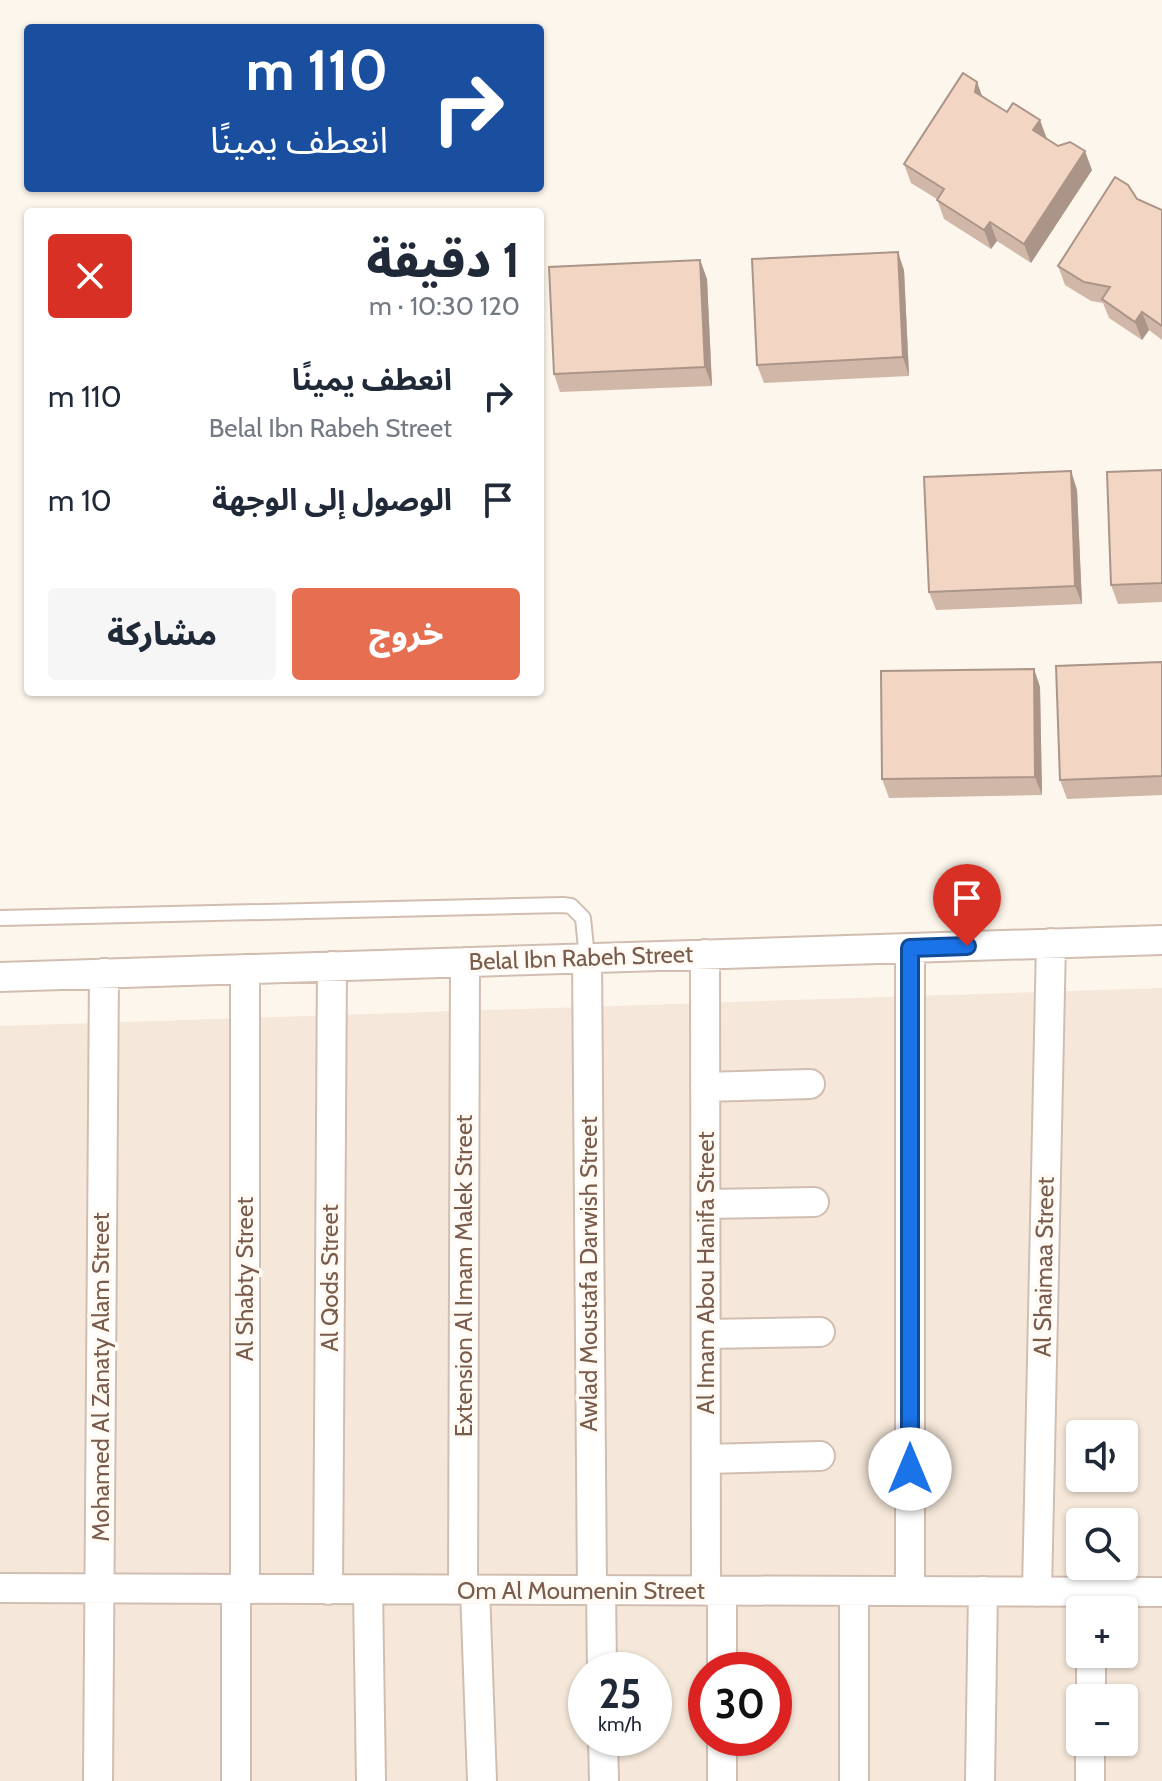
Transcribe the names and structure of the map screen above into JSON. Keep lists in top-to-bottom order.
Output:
{
  "streets": {
    "street": [
      "Belal Ibn Rabeh Street",
      "Al Shaimaa Street",
      "Al Imam Abou Hanifa Street",
      "Awlad Moustafa Darwish Street",
      "Extension Al Imam Malek Street",
      "Al Qods Street",
      "Al Shabty Street",
      "Mohamed Al Zanaty Alam Street",
      "Om Al Moumenin Street"
    ]
  },
  "crossings": [
    ["Belal Ibn Rabeh Street", "Al Shaimaa Street"],
    ["Belal Ibn Rabeh Street", "Al Imam Abou Hanifa Street"],
    ["Belal Ibn Rabeh Street", "Awlad Moustafa Darwish Street"],
    ["Belal Ibn Rabeh Street", "Extension Al Imam Malek Street"],
    ["Belal Ibn Rabeh Street", "Al Qods Street"],
    ["Belal Ibn Rabeh Street", "Al Shabty Street"],
    ["Belal Ibn Rabeh Street", "Mohamed Al Zanaty Alam Street"],
    ["Al Shaimaa Street", "Om Al Moumenin Street"],
    ["Al Imam Abou Hanifa Street", "Om Al Moumenin Street"],
    ["Awlad Moustafa Darwish Street", "Om Al Moumenin Street"],
    ["Extension Al Imam Malek Street", "Om Al Moumenin Street"],
    ["Al Qods Street", "Om Al Moumenin Street"],
    ["Al Shabty Street", "Om Al Moumenin Street"],
    ["Mohamed Al Zanaty Alam Street", "Om Al Moumenin Street"]
  ],
  "page": {
    "turn": ["110 m", "انعطف يمينًا"],
    "heading": ["1 دقيقة", "120 m · 10:30"],
    "list": [
      {
        "name": "انعطف يمينًا",
        "note": "Belal Ibn Rabeh Street",
        "value": "110 m"
      },
      {
        "name": "الوصول إلى الوجهة",
        "value": "10 m"
      }
    ],
    "buttons": ["خروج", "مشاركة"],
    "map_buttons": ["+", "−"],
    "speed": "25 km/h",
    "limit": "30"
  }
}
